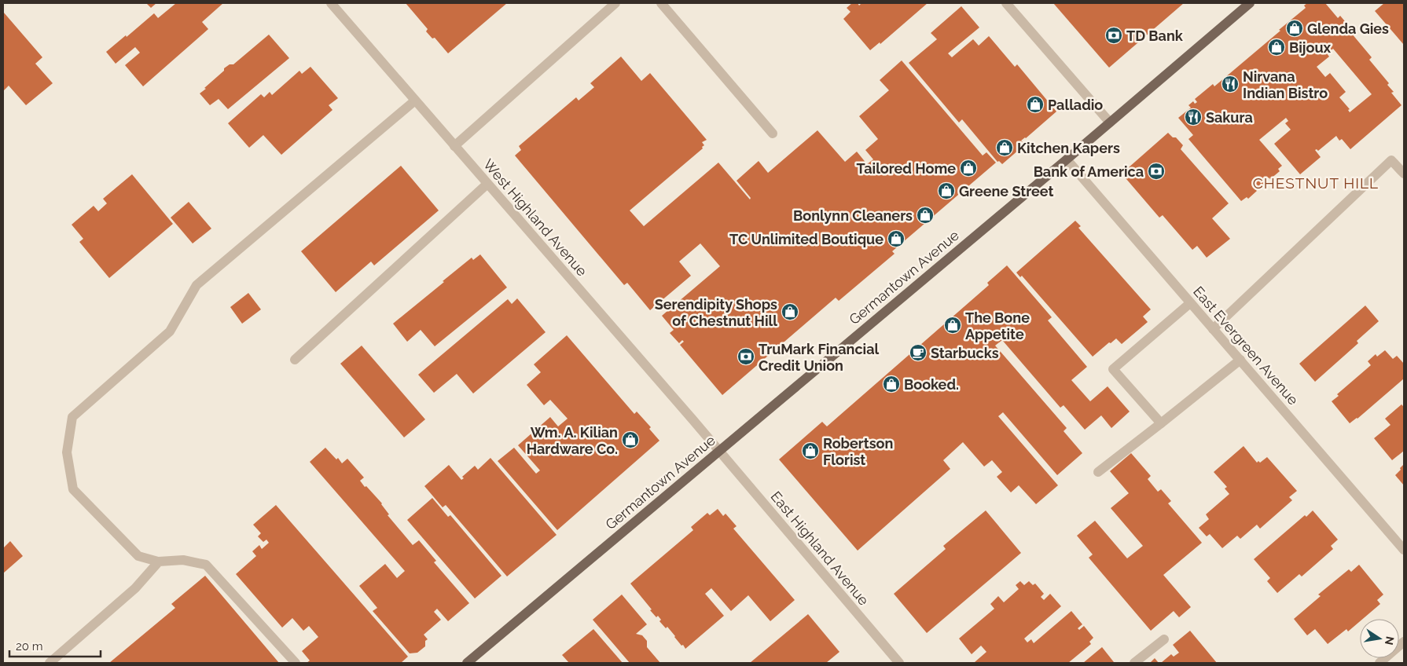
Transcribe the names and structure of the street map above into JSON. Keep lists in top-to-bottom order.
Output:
{
  "streets": {
    "main road": ["Germantown Avenue"],
    "street": ["West Highland Avenue", "East Evergreen Avenue", "East Highland Avenue"]
  },
  "crossings": [
    ["West Highland Avenue", "Germantown Avenue"],
    ["West Highland Avenue", "East Highland Avenue"],
    ["Germantown Avenue", "East Evergreen Avenue"],
    ["Germantown Avenue", "East Highland Avenue"]
  ],
  "districts": ["CHESTNUT HILL"],
  "places": {
    "shop": [
      "Glenda Gies",
      "Bijoux",
      "Palladio",
      "Kitchen Kapers",
      "Tailored Home",
      "Greene Street",
      "Bonlynn Cleaners",
      "TC Unlimited Boutique",
      "Serendipity Shops of Chestnut Hill",
      "The Bone Appetite",
      "Booked.",
      "Wm. A. Kilian Hardware Co.",
      "Robertson Florist"
    ],
    "bank": ["TD Bank", "Bank of America", "TruMark Financial Credit Union"],
    "restaurant": ["Nirvana Indian Bistro", "Sakura"],
    "cafe": ["Starbucks"]
  },
  "scale_bar": "20 m",
  "north": "right"
}
